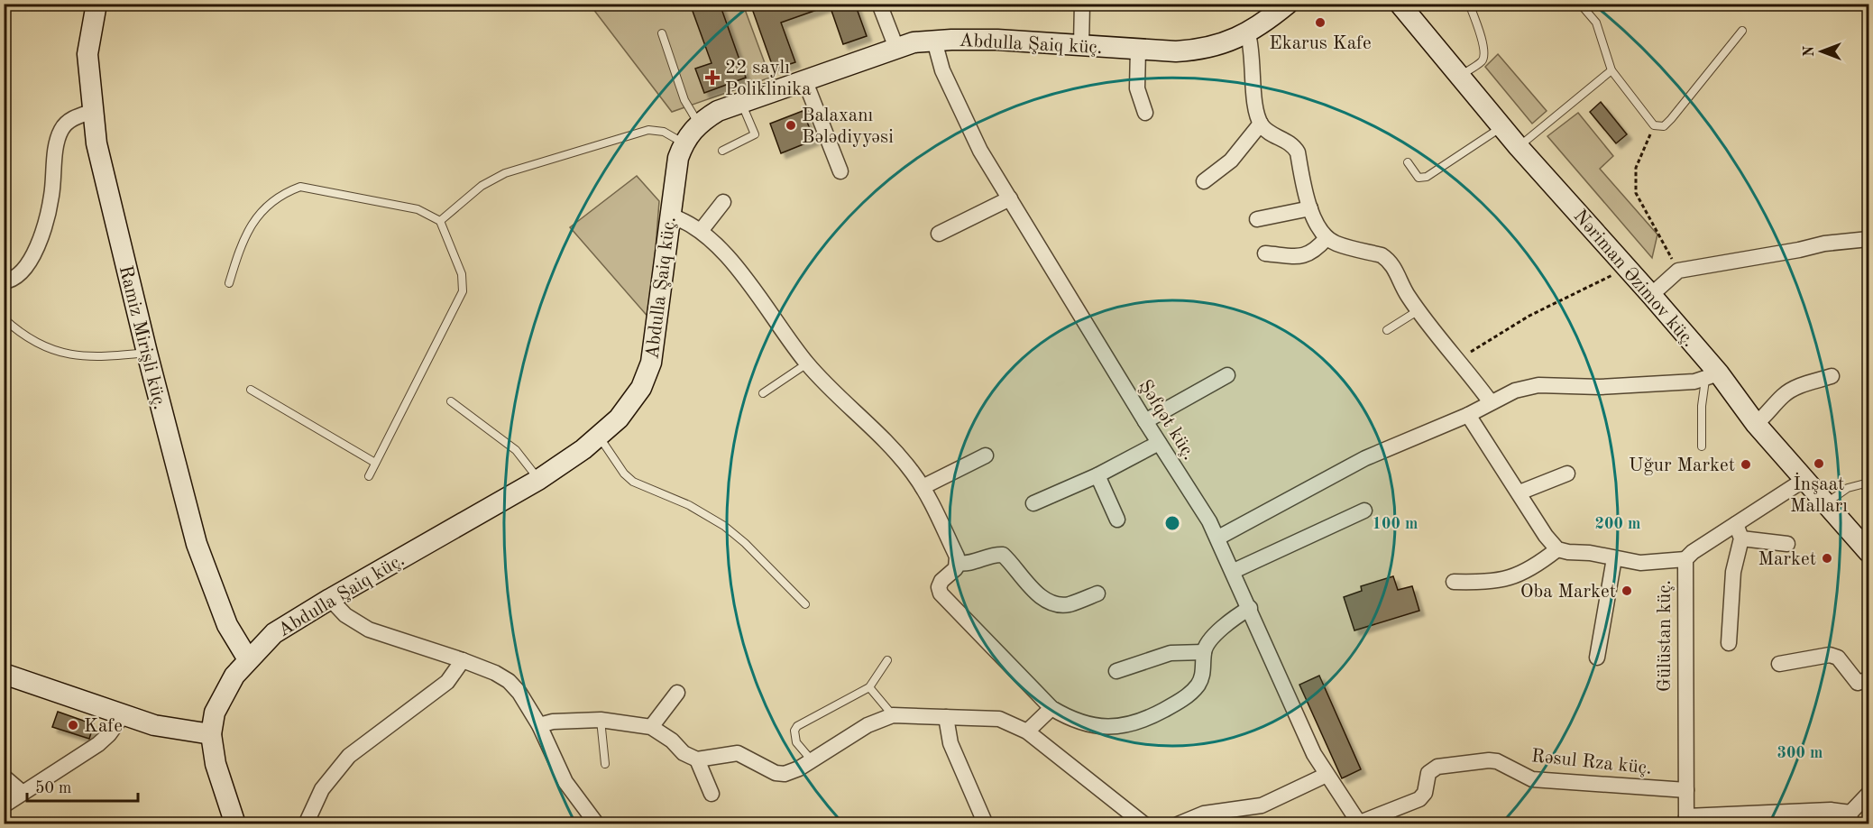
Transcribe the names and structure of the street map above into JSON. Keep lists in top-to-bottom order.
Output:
{
  "streets": {
    "street": [
      "Abdulla Şaiq küç.",
      "Nəriman Əzimov küç.",
      "Ramiz Mirişli küç.",
      "Şəfqət küç.",
      "Gülüstan küç.",
      "Rəsul Rza küç."
    ]
  },
  "crossings": [
    ["Abdulla Şaiq küç.", "Ramiz Mirişli küç."],
    ["Abdulla Şaiq küç.", "Şəfqət küç."],
    ["Nəriman Əzimov küç.", "Gülüstan küç."],
    ["Şəfqət küç.", "Rəsul Rza küç."],
    ["Gülüstan küç.", "Rəsul Rza küç."]
  ],
  "places": {
    "other": [
      "Ekarus Kafe",
      "Balaxanı Bələdiyyəsi",
      "İnşaat Malları",
      "Uğur Market",
      "Market",
      "Oba Market",
      "Kafe"
    ],
    "health": ["22 saylı Poliklinika"]
  },
  "scale_bar": "50 m",
  "north": "left",
  "rings": ["100 m", "200 m", "300 m"]
}
